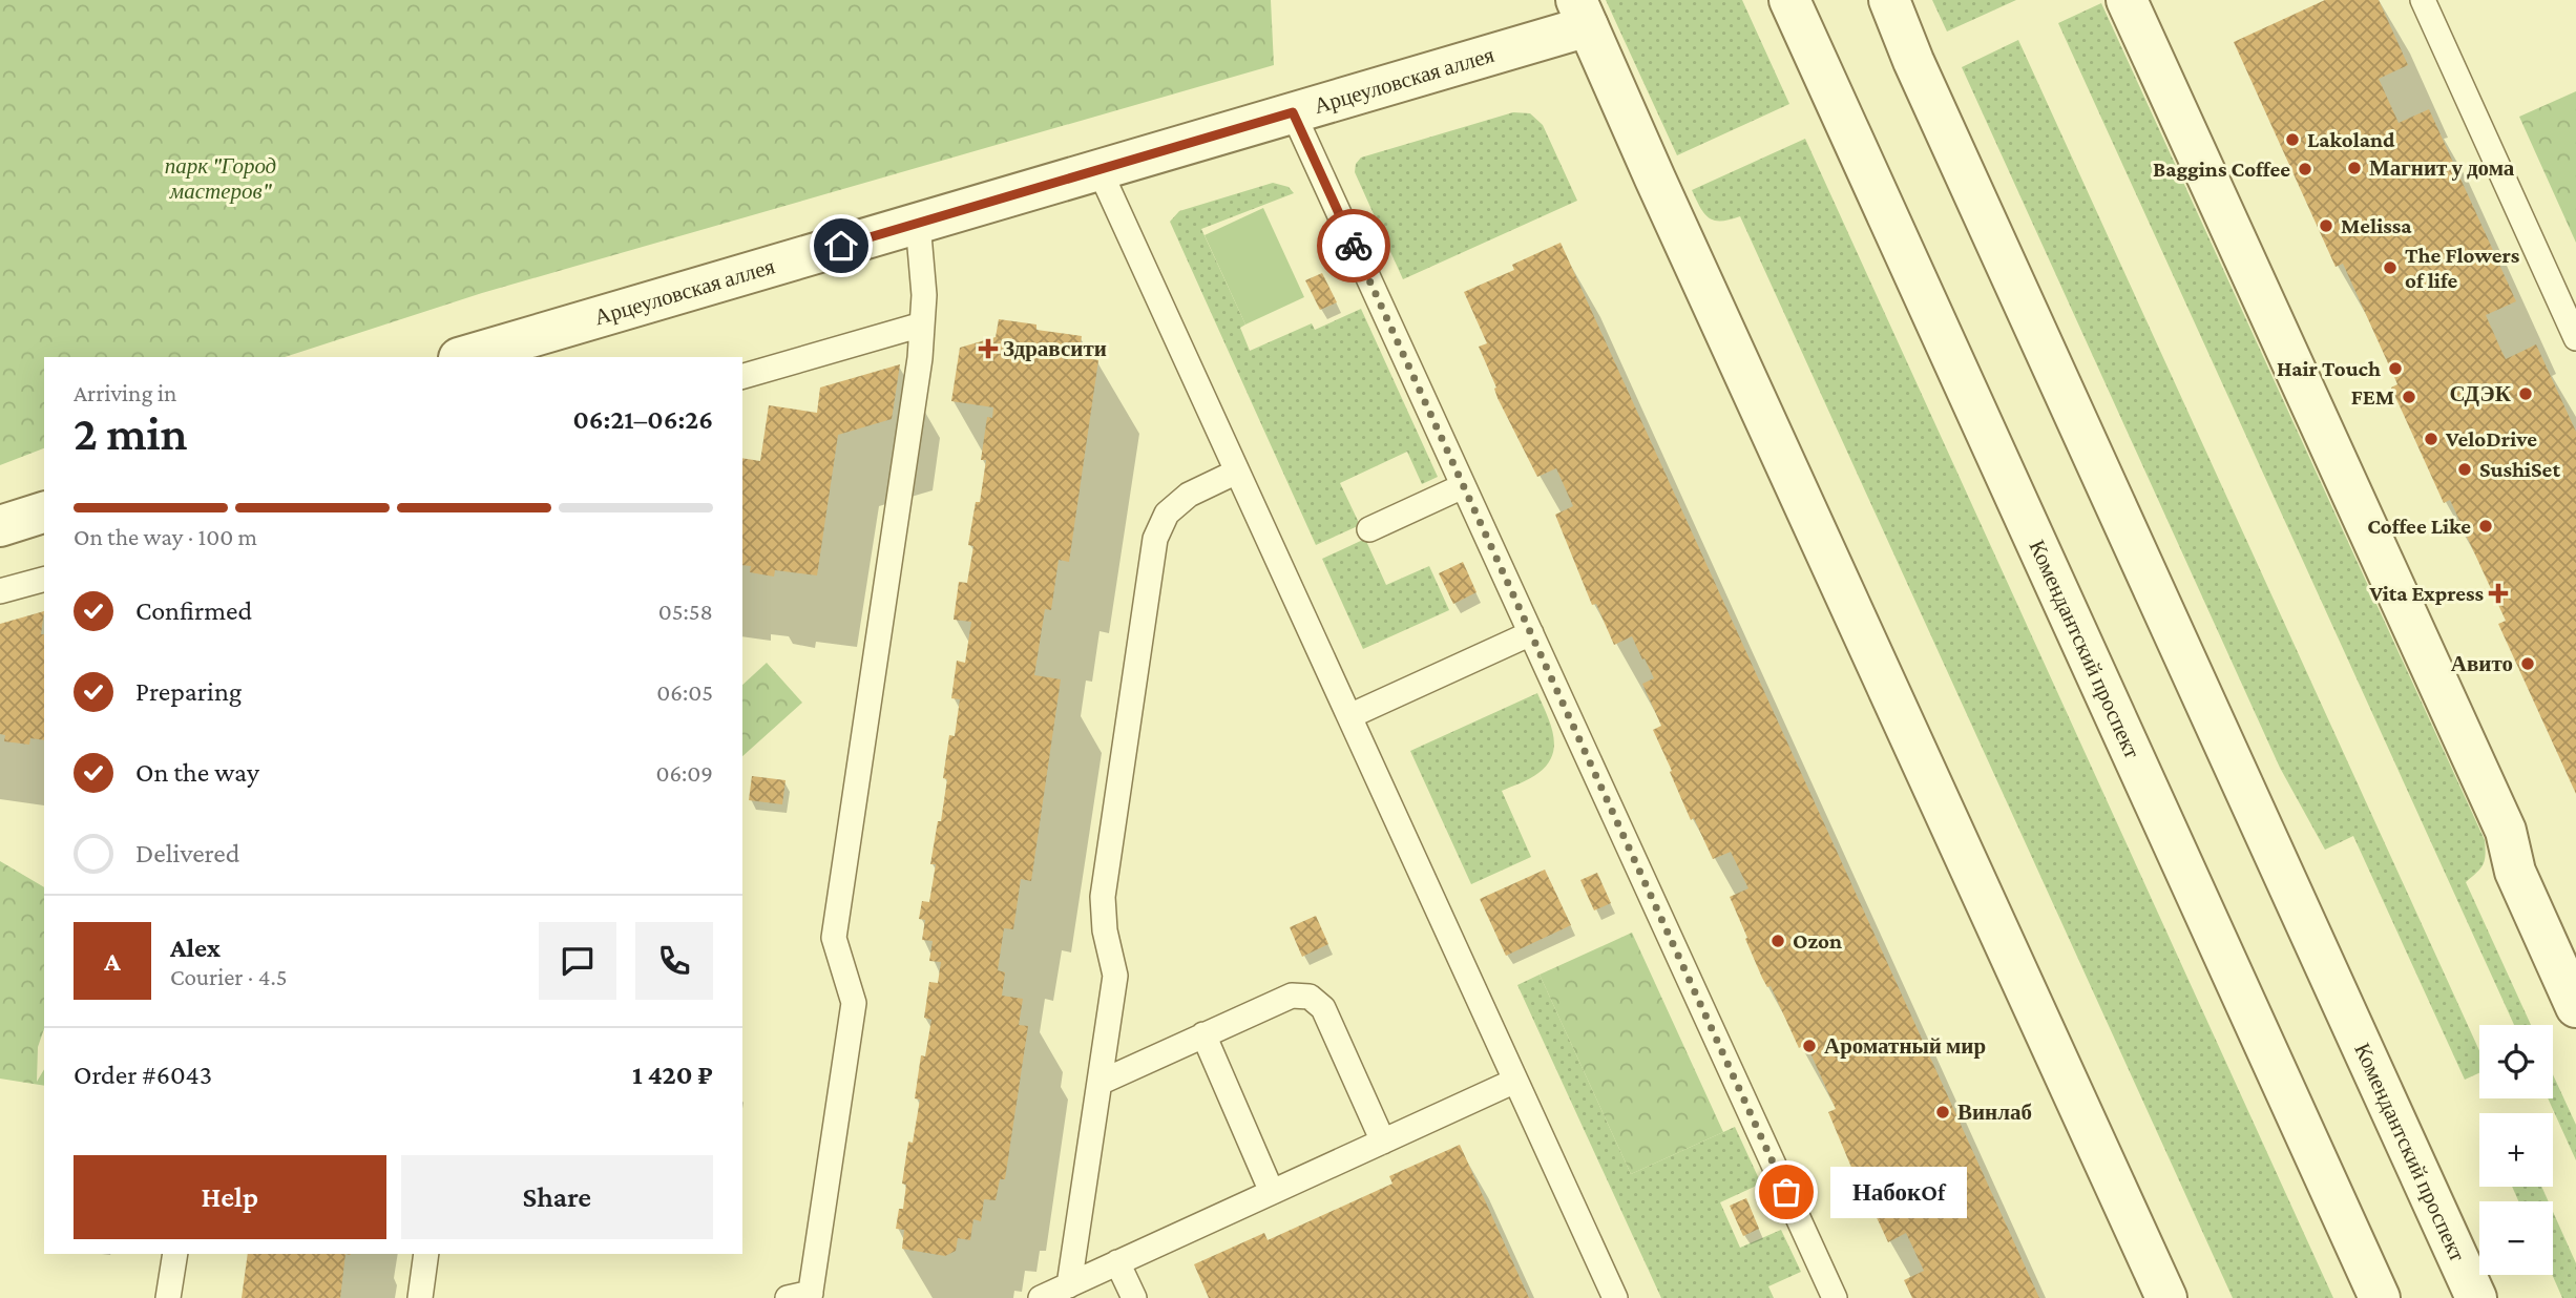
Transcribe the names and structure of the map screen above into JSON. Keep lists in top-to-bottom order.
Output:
{
  "streets": {
    "street": ["Арцеуловская аллея", "Комендантский проспект"]
  },
  "parks": ["парк \"Город мастеров\""],
  "places": {
    "other": [
      "Lakoland",
      "Магнит у дома",
      "Baggins Coffee",
      "Melissa",
      "The Flowers of life",
      "Hair Touch",
      "СДЭК",
      "FEM",
      "VeloDrive",
      "SushiSet",
      "Coffee Like",
      "Авито",
      "Ozon",
      "Ароматный мир",
      "Винлаб",
      "НабокOf"
    ],
    "health": ["Здравсити", "Vita Express"]
  },
  "page": {
    "heading": ["2 min", "Arriving in", "06:21–06:26"],
    "panel": [
      "Alex",
      "Courier · 4.5",
      "Order #6043",
      "1 420 ₽"
    ],
    "bar": "On the way · 100 m",
    "list": [
      ["Confirmed", "05:58"],
      ["Preparing", "06:05"],
      ["On the way", "06:09"],
      "Delivered"
    ],
    "round": "A",
    "map_buttons": ["+", "−"],
    "buttons": ["Help", "Share"],
    "bubble": "НабокOf"
  }
}
